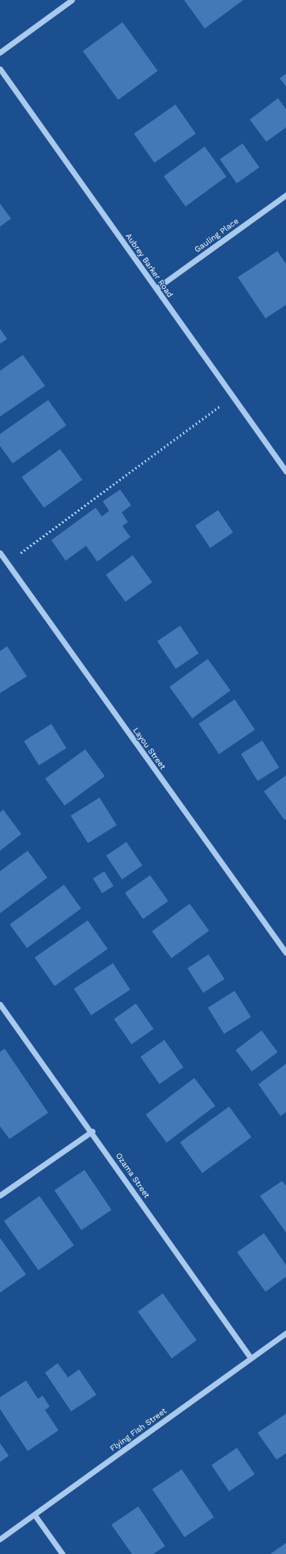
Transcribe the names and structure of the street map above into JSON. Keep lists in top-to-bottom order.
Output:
{
  "streets": {
    "street": [
      "Gauling Place",
      "Aubrey Barker Road",
      "Layou Street",
      "Ozama Street",
      "Flying Fish Street"
    ]
  },
  "crossings": [
    ["Gauling Place", "Aubrey Barker Road"],
    ["Ozama Street", "Flying Fish Street"]
  ]
}
